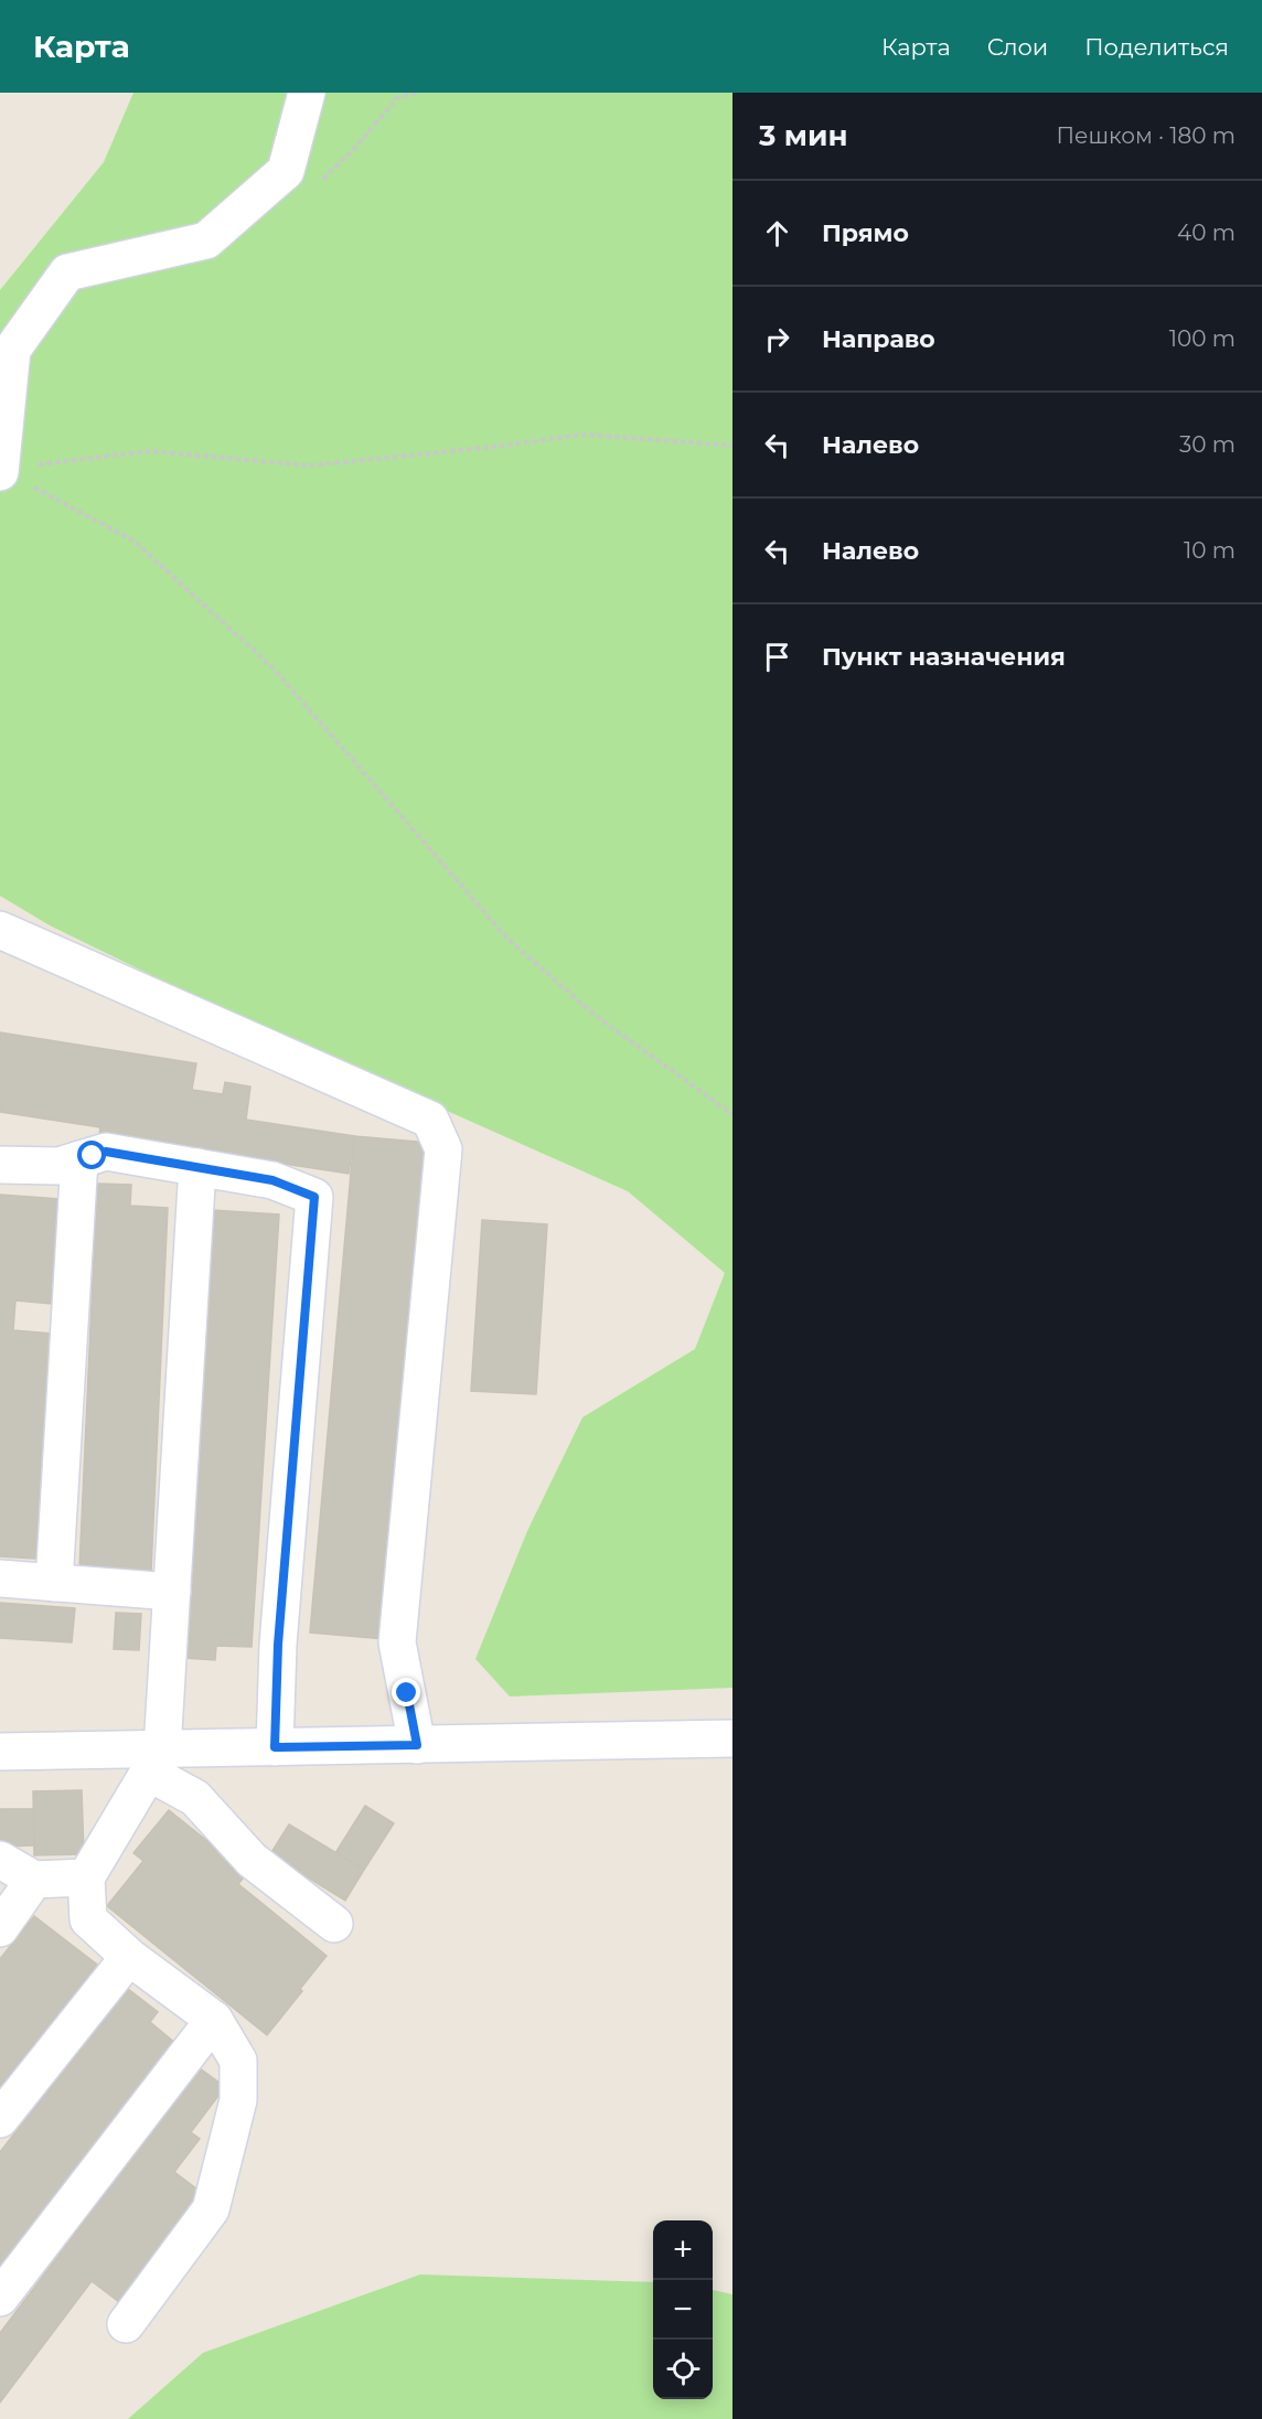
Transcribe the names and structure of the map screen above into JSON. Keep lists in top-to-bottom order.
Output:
{
  "page": {
    "header": "Карта",
    "nav": ["Карта", "Слои", "Поделиться"],
    "heading": ["3 мин", "Пешком · 180 m"],
    "list": [
      ["Прямо", "40 m"],
      ["Направо", "100 m"],
      ["Налево", "30 m"],
      ["Налево", "10 m"],
      "Пункт назначения"
    ],
    "map_buttons": ["+", "−"]
  }
}
